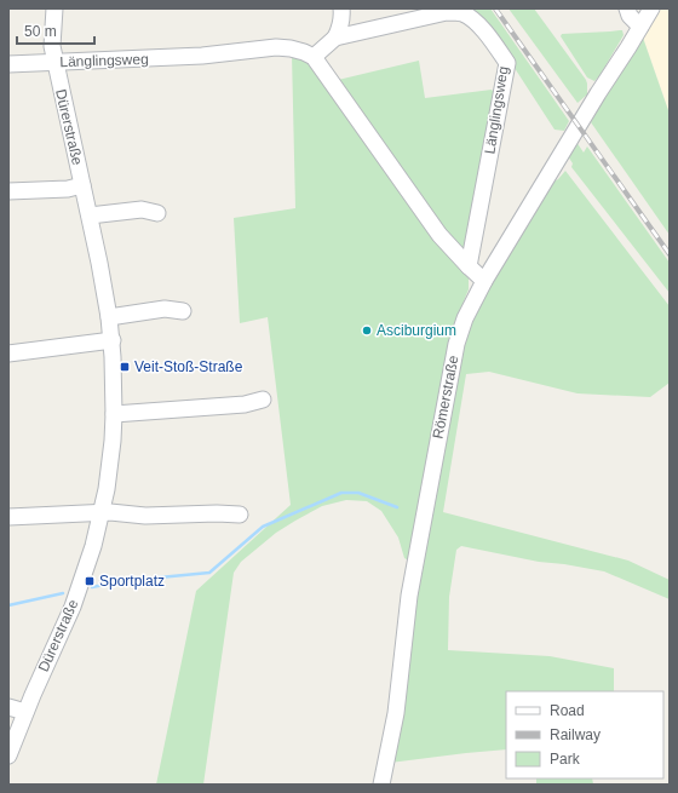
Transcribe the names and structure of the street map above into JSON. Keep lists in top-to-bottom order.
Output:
{
  "streets": {
    "street": ["Länglingsweg", "Dürerstraße", "Römerstraße"]
  },
  "crossings": [
    ["Länglingsweg", "Dürerstraße"]
  ],
  "places": {
    "other": ["Asciburgium"],
    "transit": ["Veit-Stoß-Straße", "Sportplatz"]
  },
  "legend": ["Road", "Railway", "Park"],
  "scale_bar": "50 m"
}
